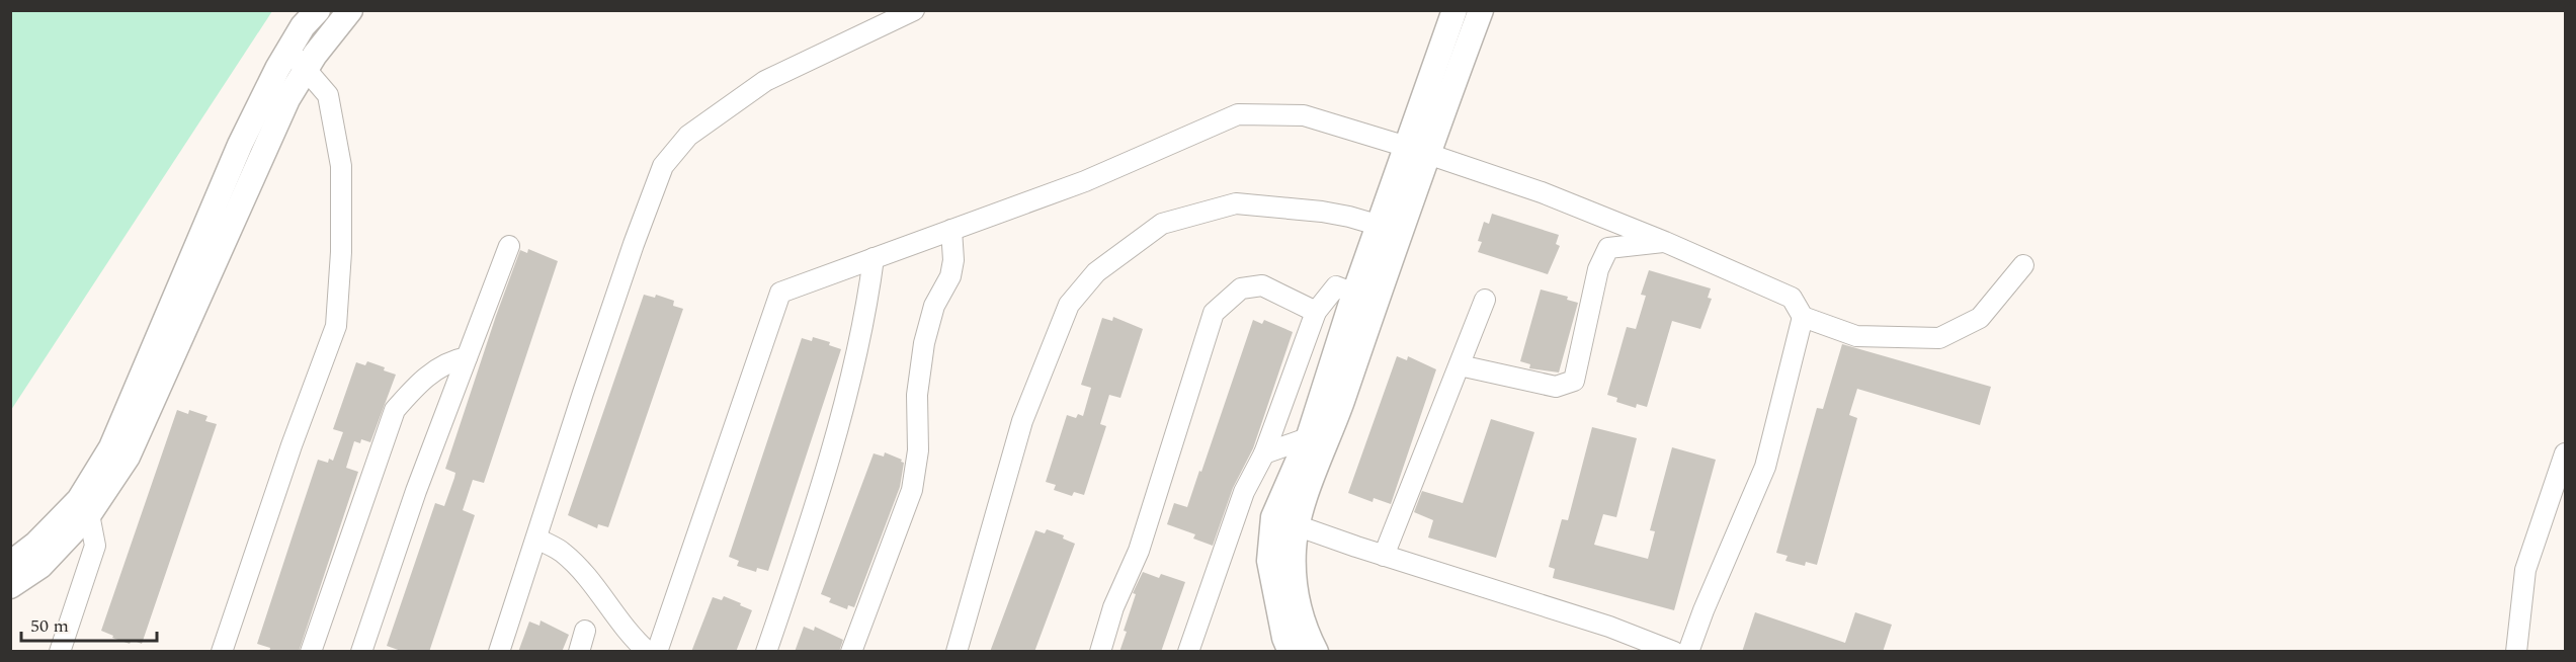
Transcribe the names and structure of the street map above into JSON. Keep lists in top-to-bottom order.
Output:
{
  "scale_bar": "50 m"
}
